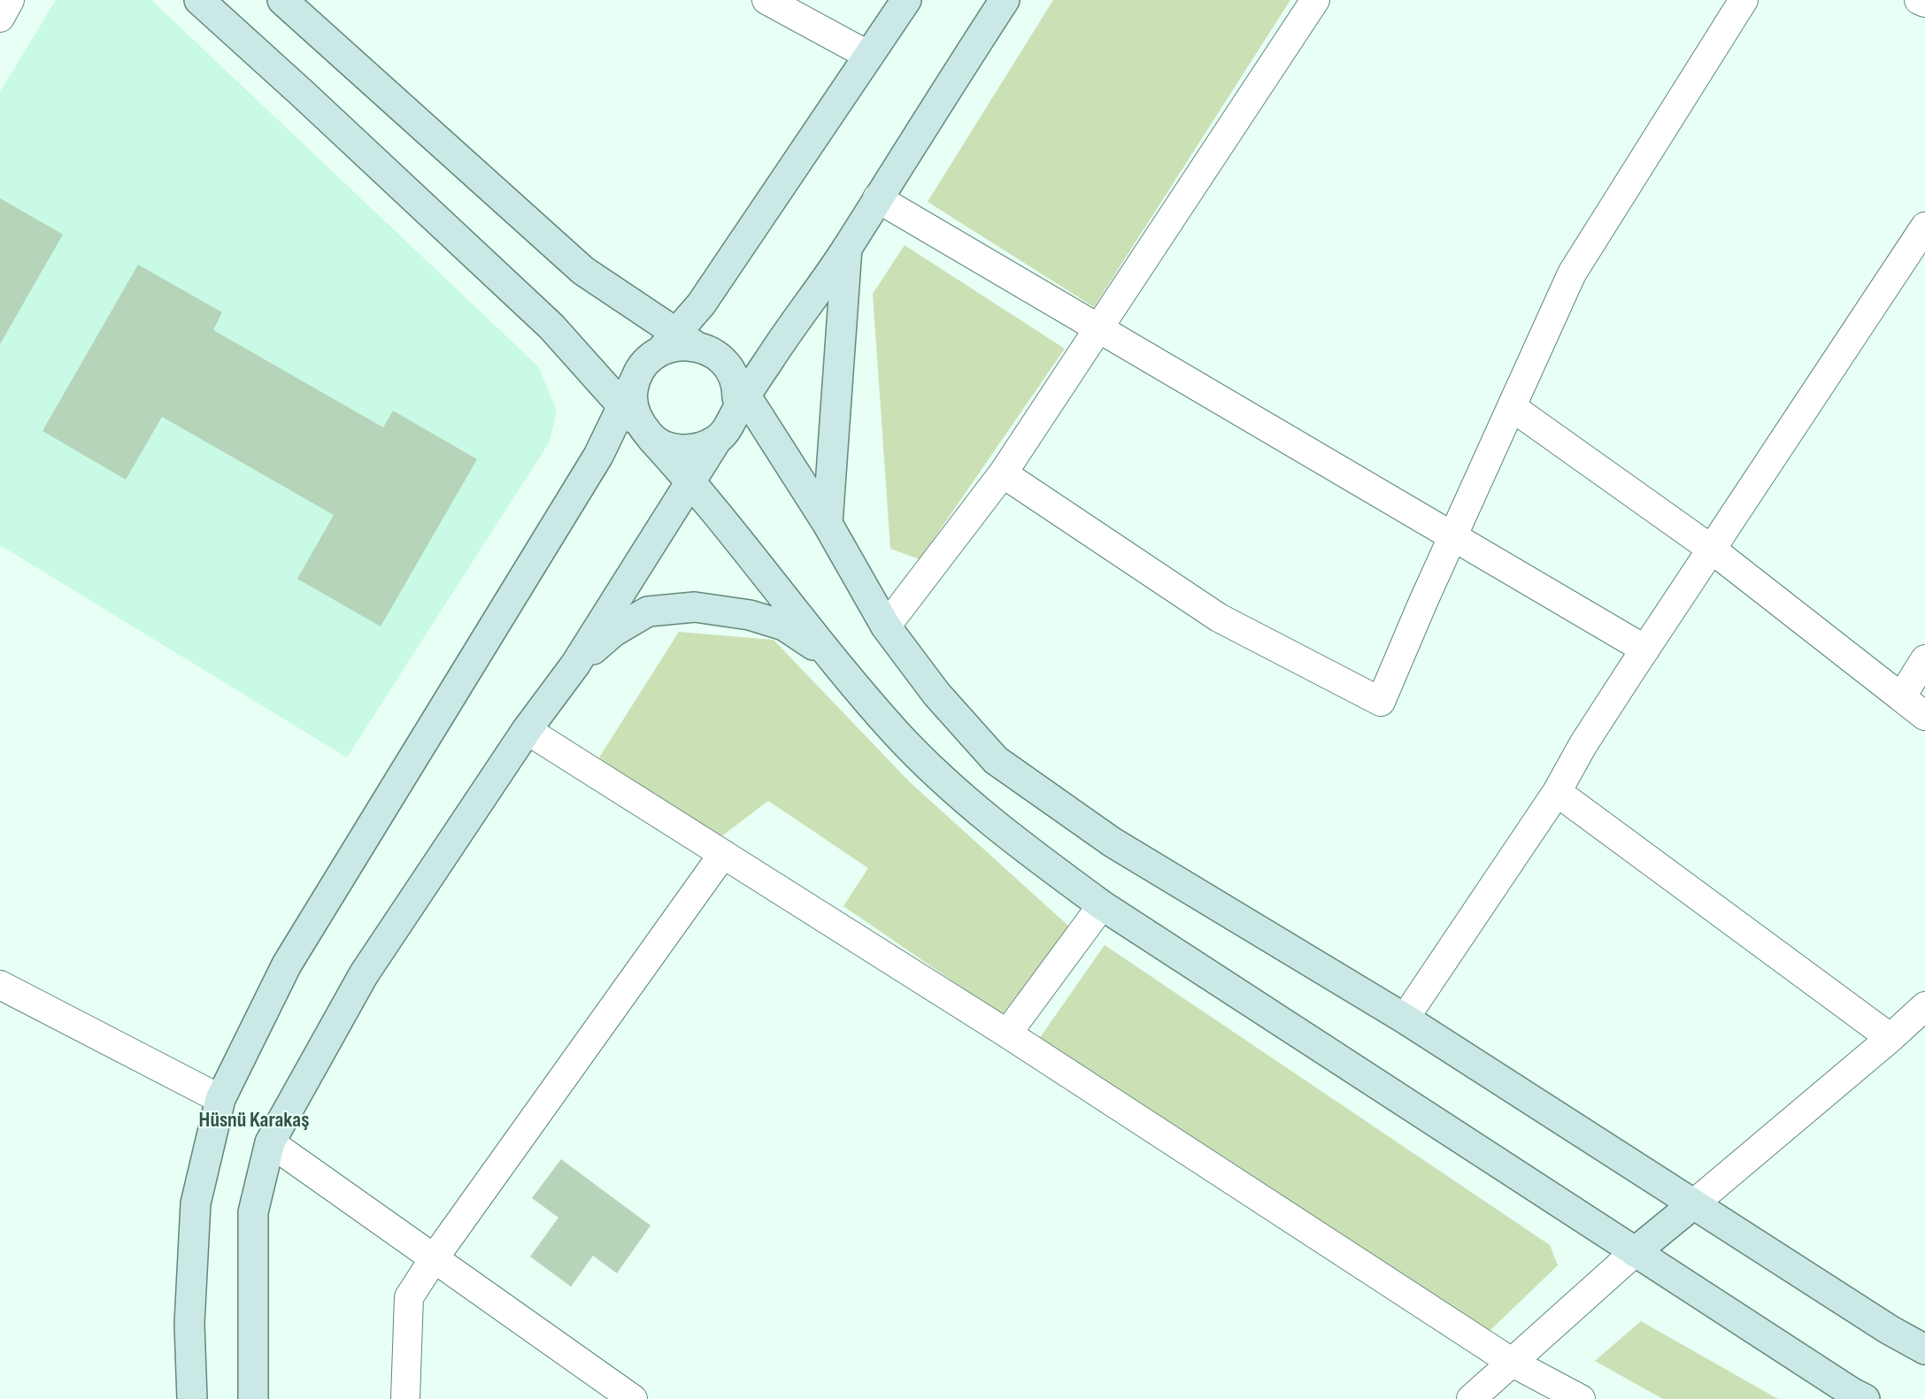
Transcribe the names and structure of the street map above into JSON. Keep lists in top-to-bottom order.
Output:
{
  "districts": ["Hüsnü Karakaş"]
}
